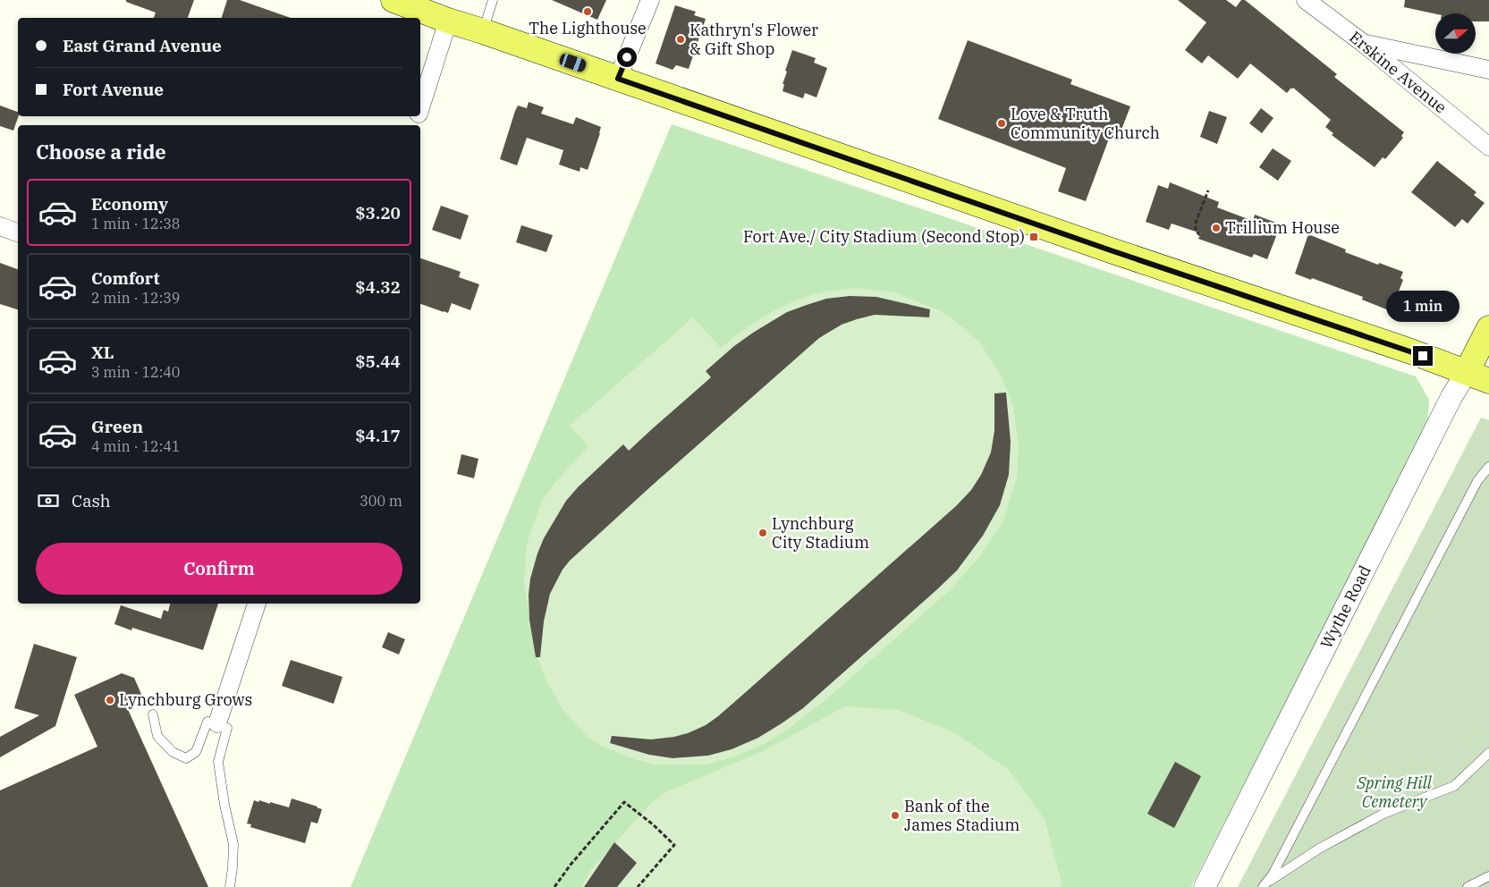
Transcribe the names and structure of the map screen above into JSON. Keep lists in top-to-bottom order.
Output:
{
  "streets": {
    "main road": ["Wythe Road"],
    "street": ["Erskine Avenue"]
  },
  "parks": ["Spring Hill Cemetery"],
  "places": {
    "other": [
      "The Lighthouse",
      "Kathryn's Flower & Gift Shop",
      "Love & Truth Community Church",
      "Trillium House",
      "Lynchburg City Stadium",
      "Lynchburg Grows",
      "Bank of the James Stadium"
    ],
    "transit": ["Fort Ave./ City Stadium (Second Stop)"]
  },
  "north": "right",
  "page": {
    "banner": ["East Grand Avenue", "Fort Avenue"],
    "heading": "Choose a ride",
    "list": [
      {
        "name": "Economy",
        "note": "1 min · 12:38",
        "value": "$3.20"
      },
      {
        "name": "Comfort",
        "note": "2 min · 12:39",
        "value": "$4.32"
      },
      {
        "name": "XL",
        "note": "3 min · 12:40",
        "value": "$5.44"
      },
      {
        "name": "Green",
        "note": "4 min · 12:41",
        "value": "$4.17"
      }
    ],
    "bubble": "1 min",
    "pay": ["Cash", "300 m"],
    "buttons": "Confirm"
  }
}
